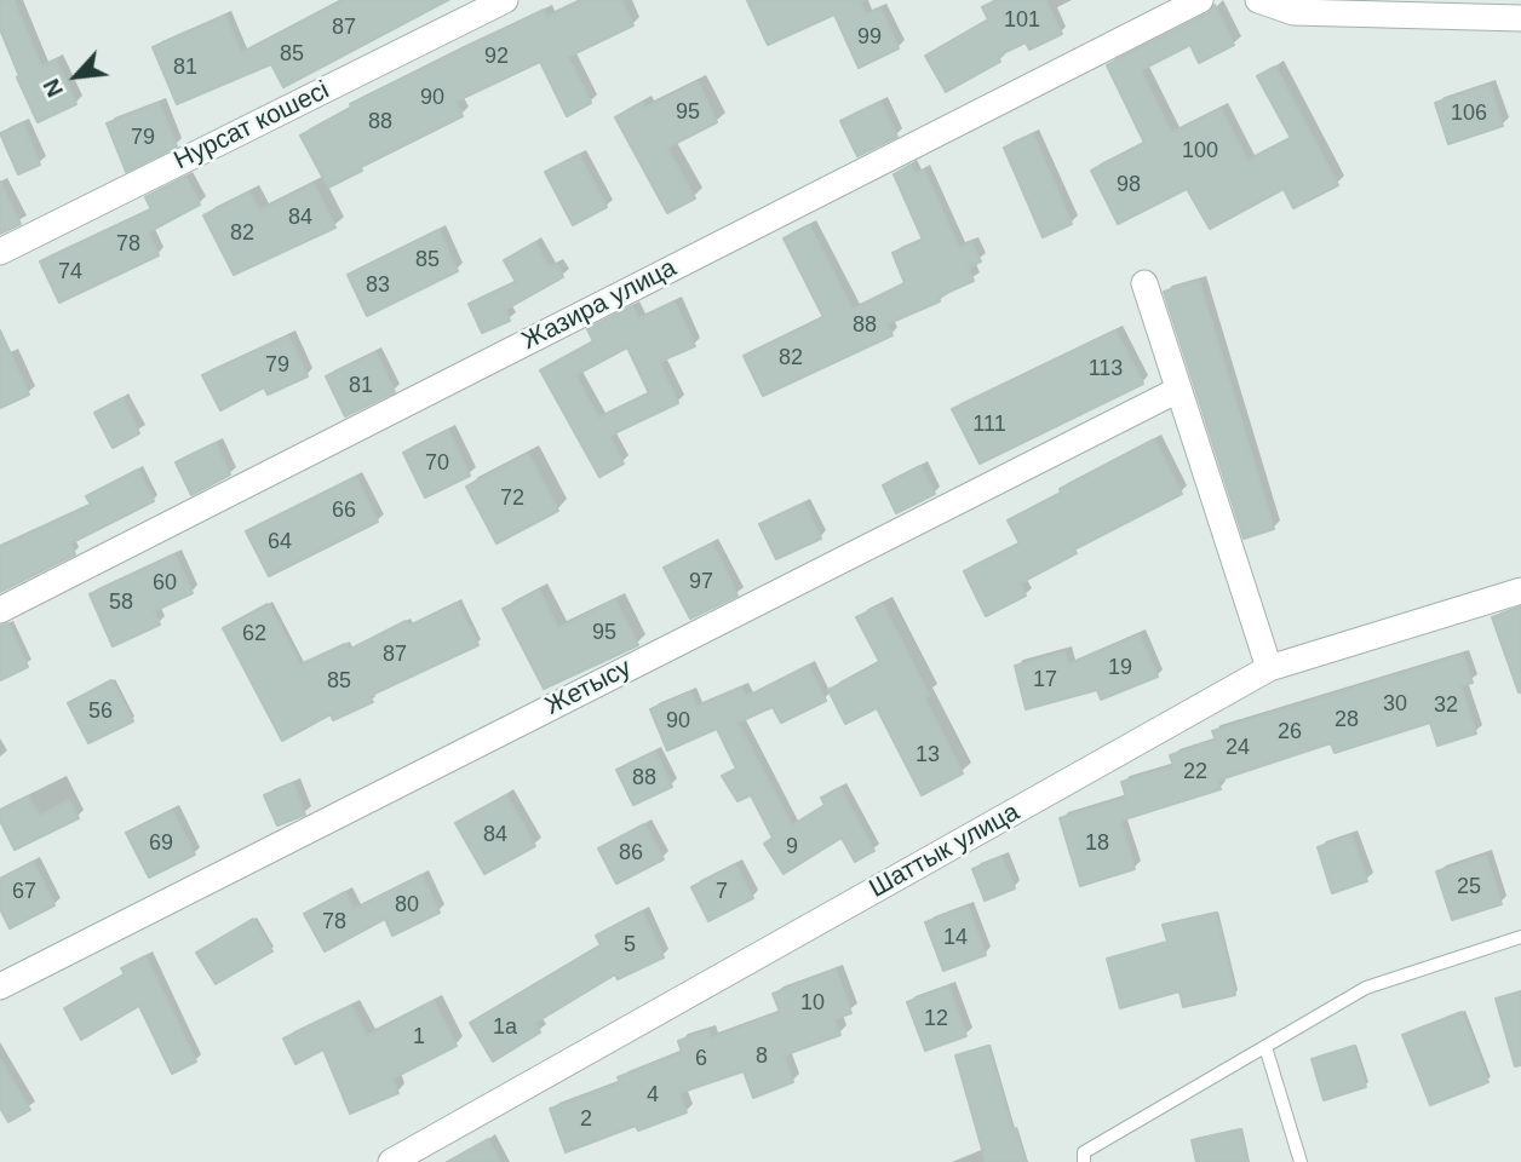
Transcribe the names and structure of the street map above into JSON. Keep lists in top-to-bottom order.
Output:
{
  "streets": {
    "street": [
      "Нурсат кошесi",
      "Жазира улица",
      "Жетысу",
      "Шаттык улица"
    ]
  },
  "house_numbers": [
    "101",
    "87",
    "99",
    "85",
    "92",
    "81",
    "90",
    "95",
    "106",
    "88",
    "79",
    "100",
    "98",
    "84",
    "82",
    "78",
    "85",
    "74",
    "83",
    "88",
    "82",
    "79",
    "113",
    "81",
    "111",
    "70",
    "72",
    "66",
    "64",
    "97",
    "60",
    "58",
    "95",
    "62",
    "87",
    "19",
    "17",
    "85",
    "30",
    "32",
    "56",
    "28",
    "90",
    "26",
    "24",
    "13",
    "22",
    "88",
    "84",
    "69",
    "18",
    "9",
    "86",
    "25",
    "67",
    "7",
    "80",
    "78",
    "14",
    "5",
    "10",
    "12",
    "1а",
    "1",
    "8",
    "6",
    "4",
    "2"
  ],
  "north": "bottom left"
}
